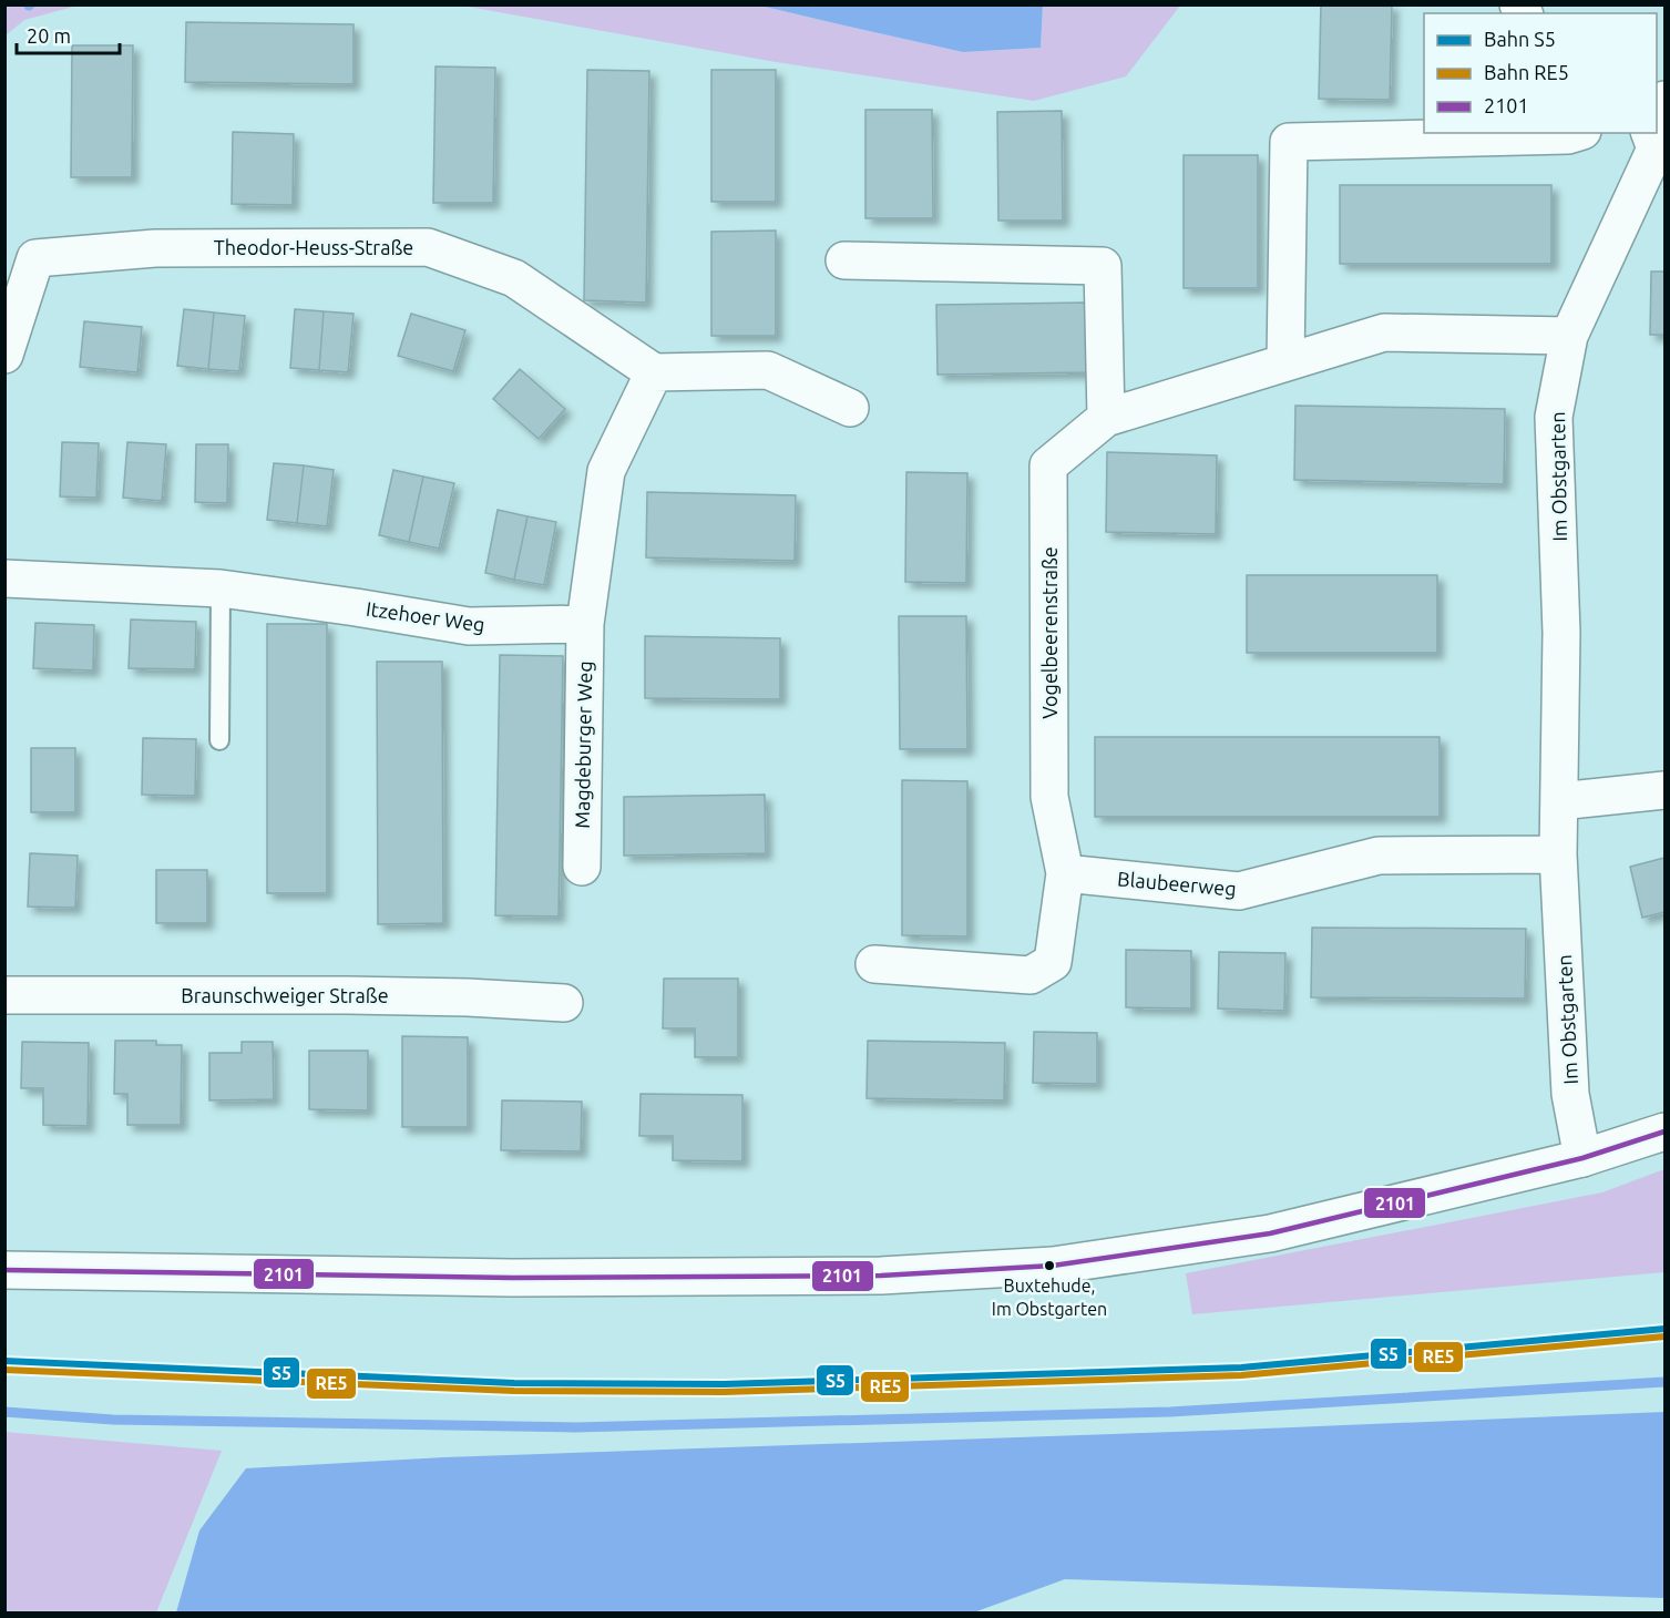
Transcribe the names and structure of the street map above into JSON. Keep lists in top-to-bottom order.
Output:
{
  "streets": {
    "street": [
      "Theodor-Heuss-Straße",
      "Im Obstgarten",
      "Itzehoer Weg",
      "Vogelbeerenstraße",
      "Magdeburger Weg",
      "Blaubeerweg",
      "Braunschweiger Straße"
    ]
  },
  "crossings": [
    ["Im Obstgarten", "Vogelbeerenstraße"],
    ["Im Obstgarten", "Blaubeerweg"],
    ["Itzehoer Weg", "Magdeburger Weg"],
    ["Vogelbeerenstraße", "Blaubeerweg"]
  ],
  "places": ["Buxtehude, Im Obstgarten"],
  "lines": ["transit line 2101", "rail line S5", "rail line RE5"],
  "legend": ["Bahn S5", "Bahn RE5", "2101"],
  "scale_bar": "20 m"
}
